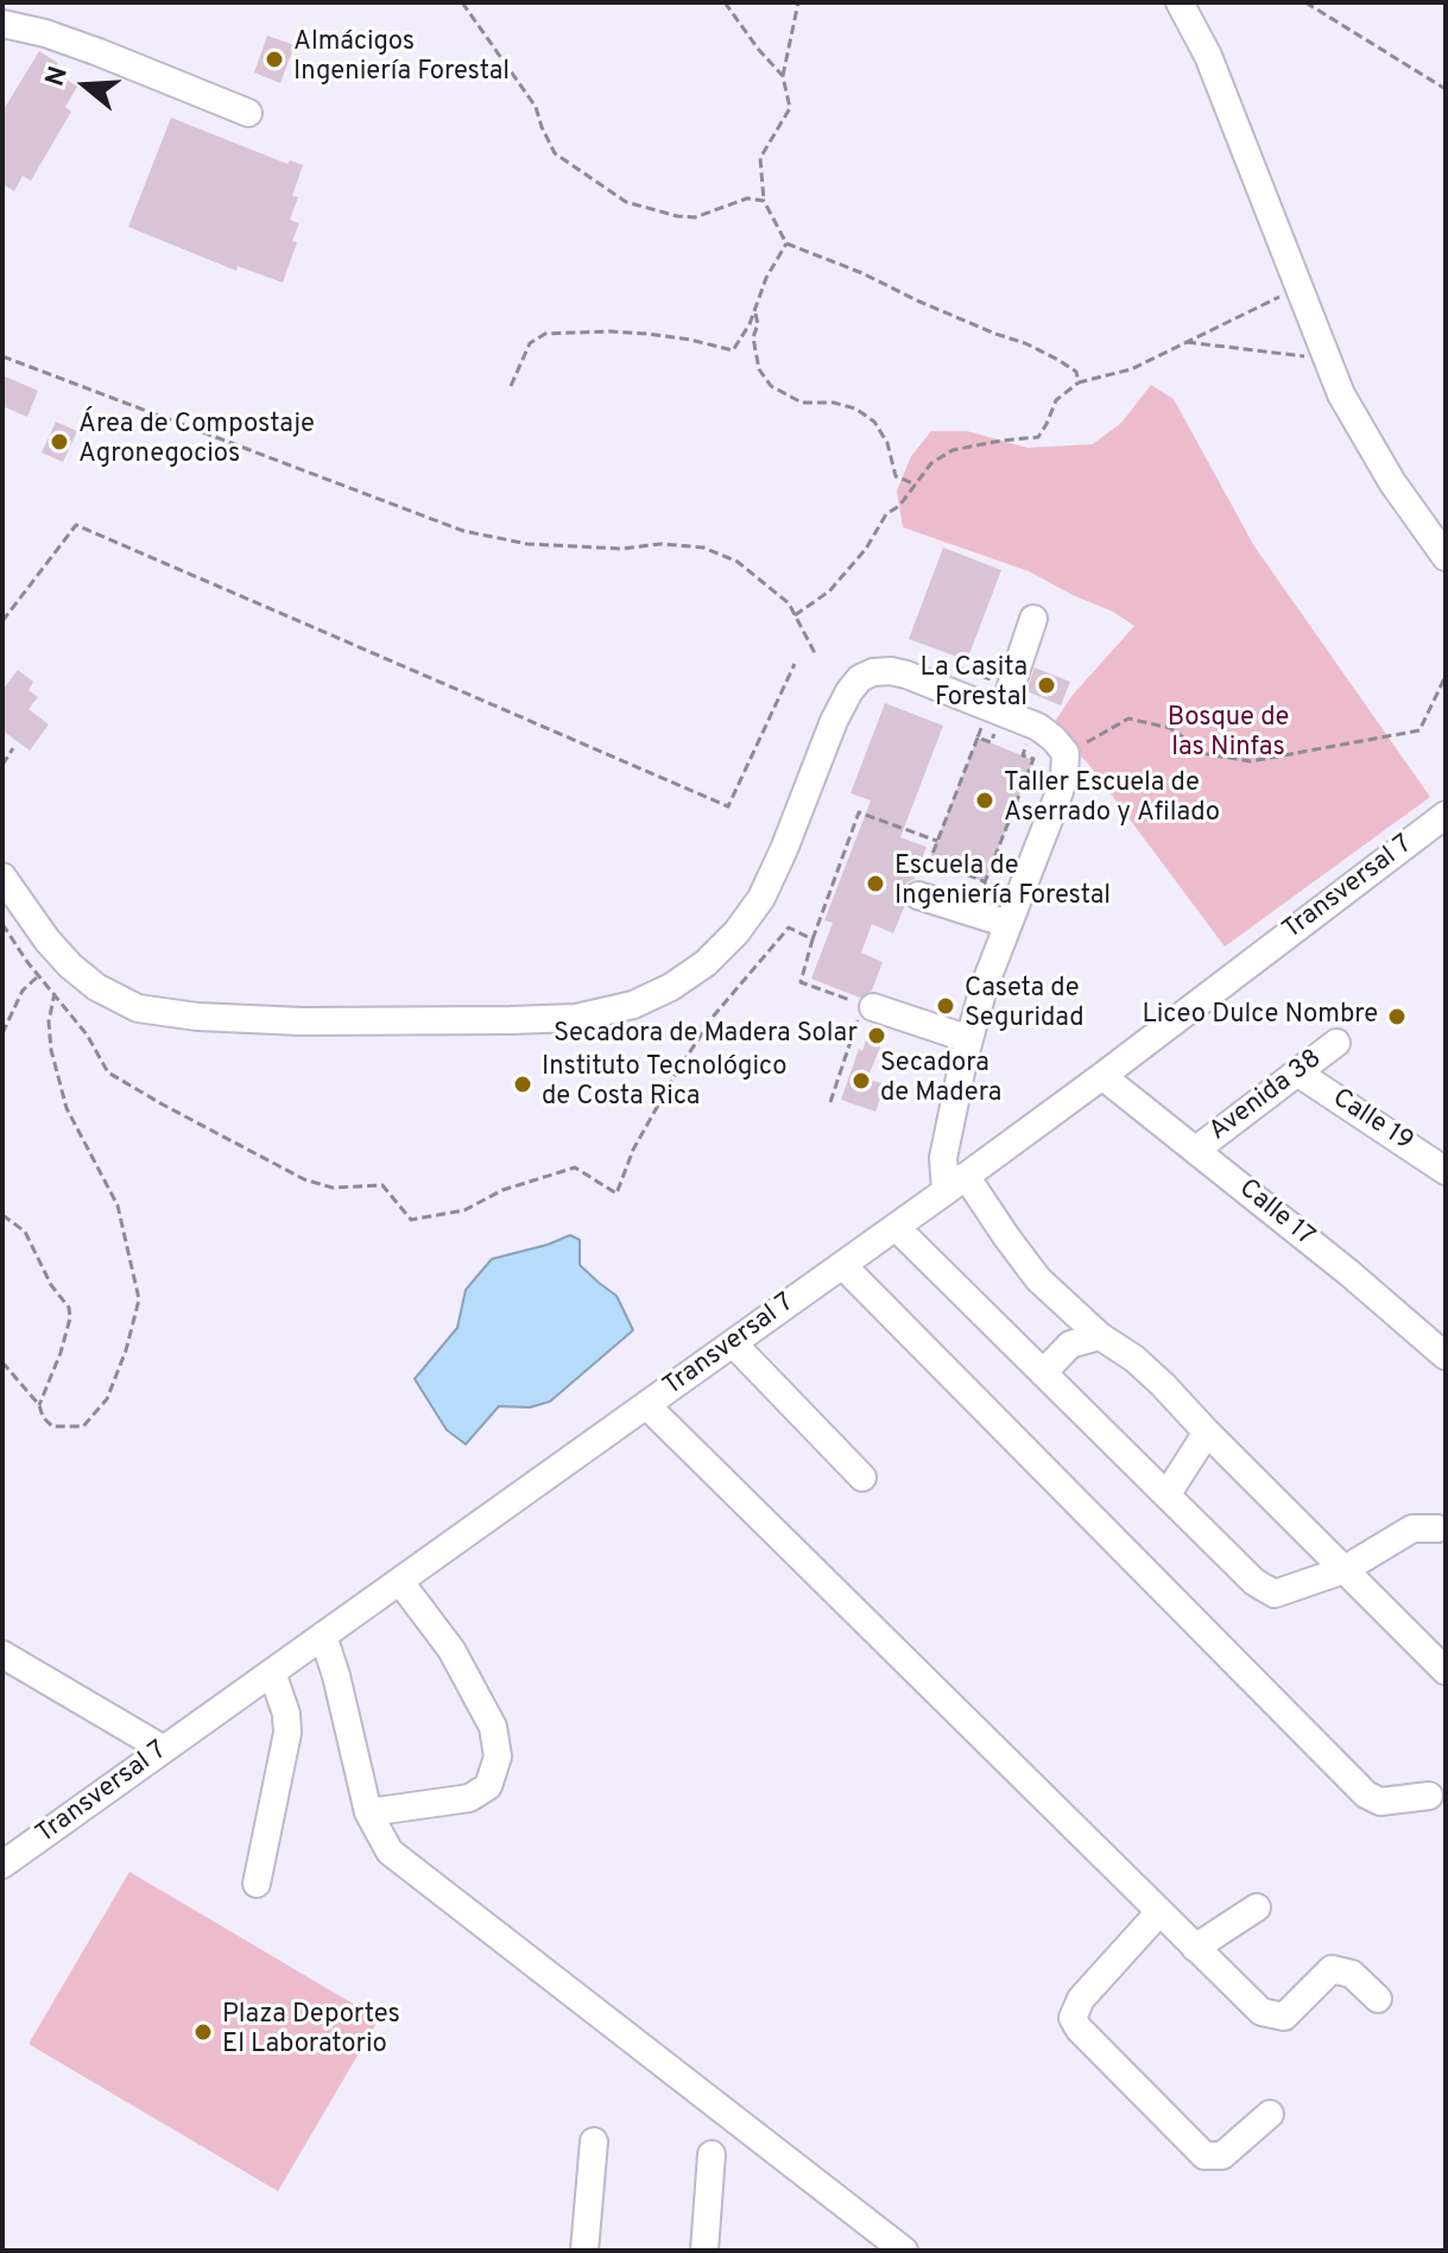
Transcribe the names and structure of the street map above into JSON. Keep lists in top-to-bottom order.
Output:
{
  "streets": {
    "street": [
      "Transversal 7",
      "Avenida 38",
      "Calle 19",
      "Calle 17"
    ]
  },
  "crossings": [
    ["Transversal 7", "Calle 17"],
    ["Avenida 38", "Calle 19"],
    ["Avenida 38", "Calle 17"]
  ],
  "parks": ["Bosque de las Ninfas"],
  "places": [
    "Almácigos Ingeniería Forestal",
    "Área de Compostaje Agronegocios",
    "La Casita Forestal",
    "Taller Escuela de Aserrado y Afilado",
    "Escuela de Ingeniería Forestal",
    "Caseta de Seguridad",
    "Liceo Dulce Nombre",
    "Secadora de Madera Solar",
    "Secadora de Madera",
    "Instituto Tecnológico de Costa Rica",
    "Plaza Deportes El Laboratorio"
  ],
  "north": "left"
}
